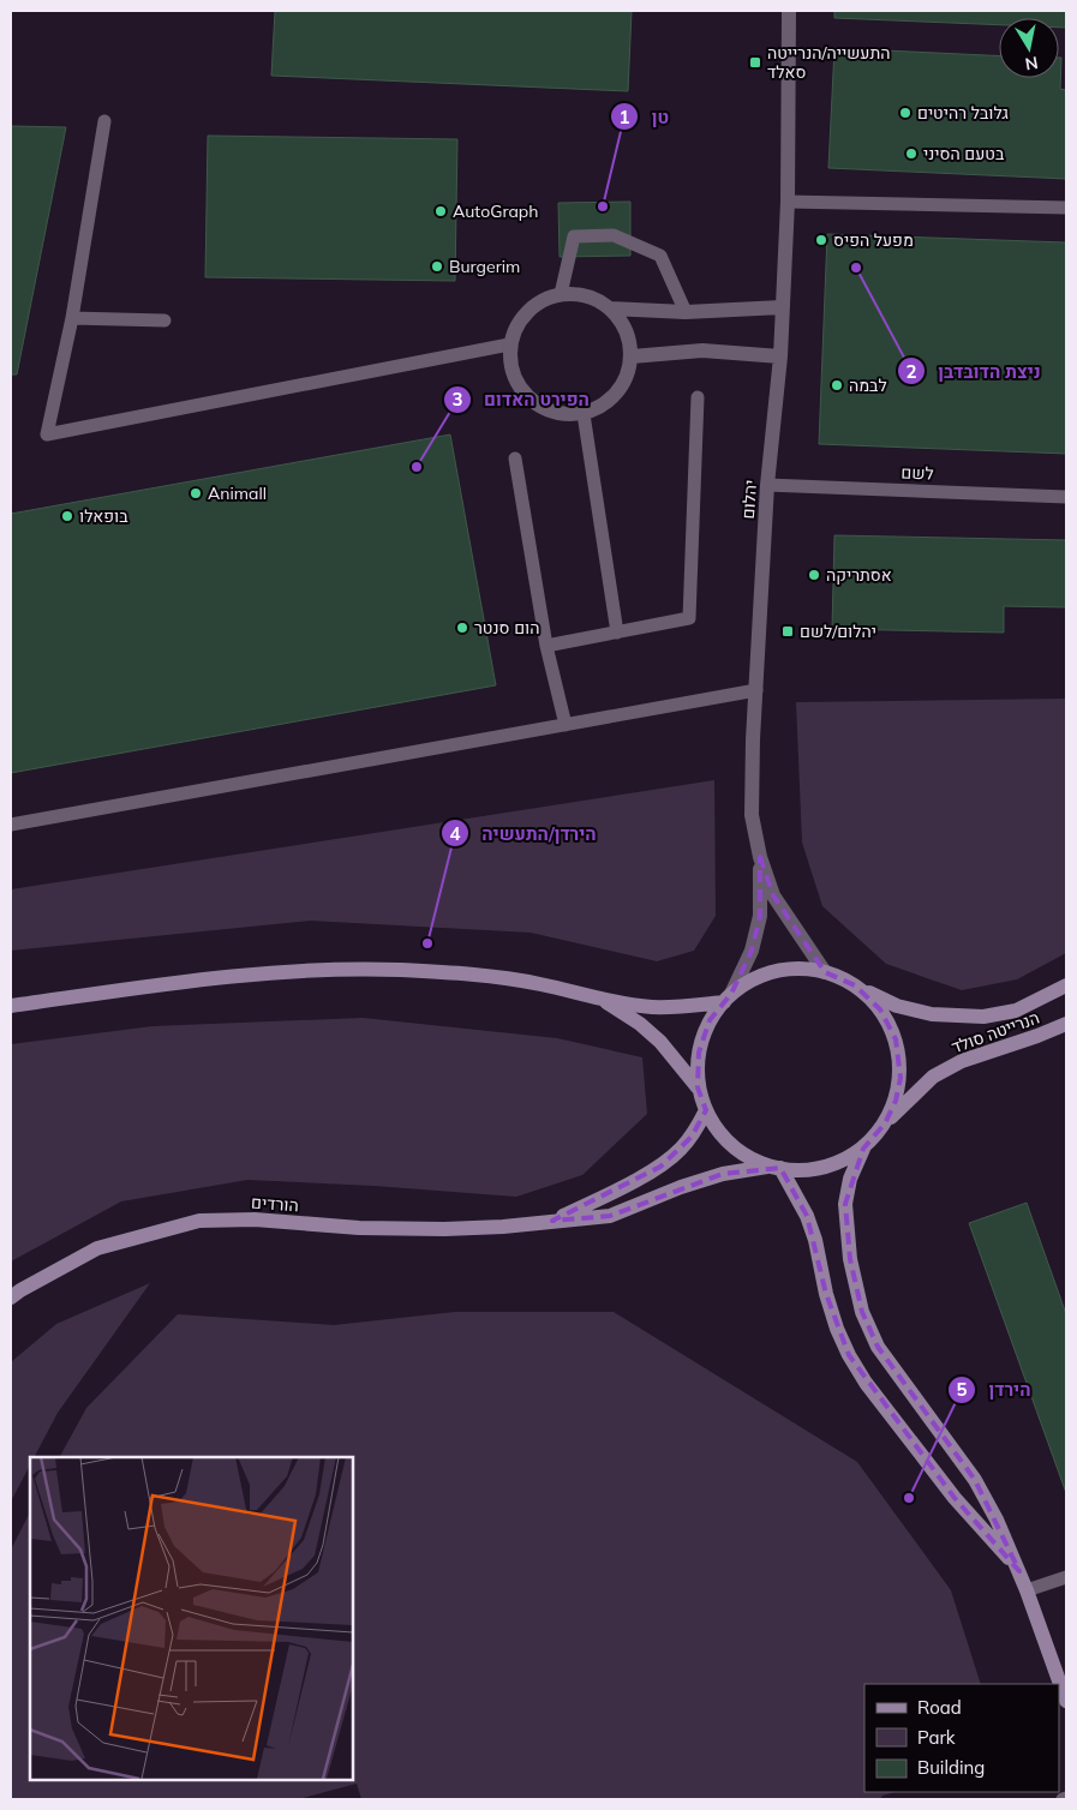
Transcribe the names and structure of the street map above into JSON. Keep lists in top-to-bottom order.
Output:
{
  "streets": {
    "street": ["יהלום", "הנרייטה סולד", "הורדים"],
    "lane": ["לשם"]
  },
  "crossings": [
    ["לשם", "יהלום"],
    ["יהלום", "הנרייטה סולד"],
    ["יהלום", "הורדים"],
    ["הנרייטה סולד", "הורדים"]
  ],
  "places": {
    "transit": ["התעשייה/הנרייטה סאלד", "יהלום/לשם"],
    "other": [
      "גלובל רהיטים",
      "בטעם הסיני",
      "טן",
      "AutoGraph",
      "מפעל הפיס",
      "Burgerim",
      "ניצת הדובדבן",
      "לבמה",
      "הפירט האדום",
      "Animall",
      "בופאלו",
      "אסתריקה",
      "הום סנטר",
      "הירדן/התעשיה",
      "הירדן"
    ]
  },
  "legend": ["Road", "Park", "Building"],
  "north": "bottom"
}
